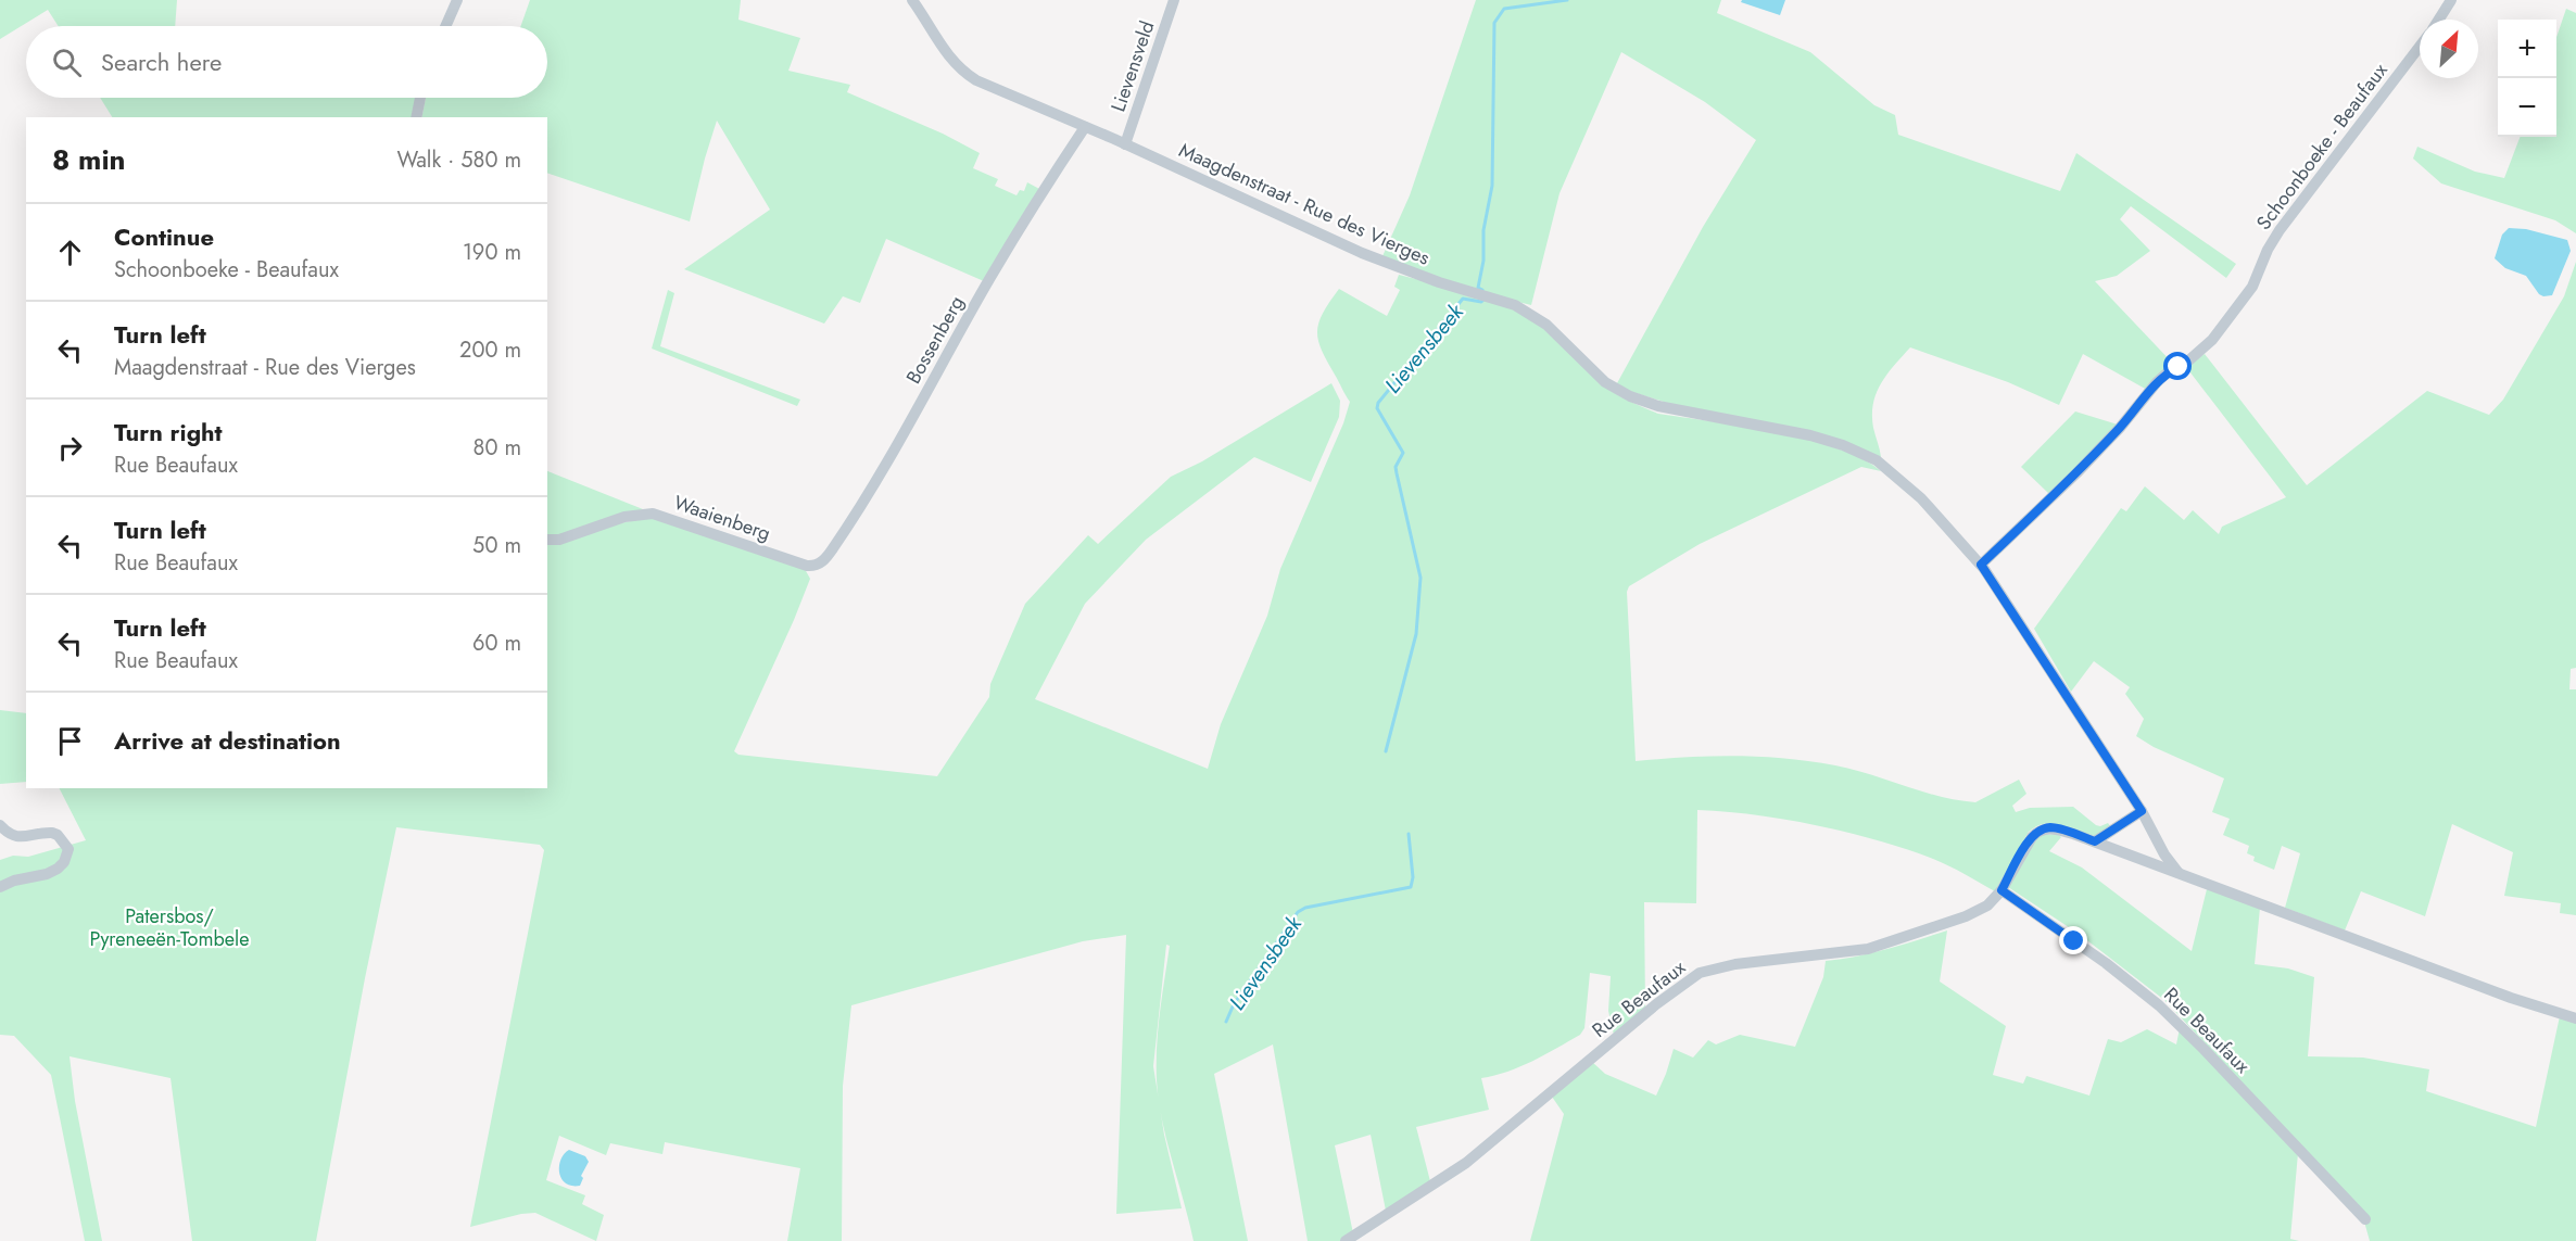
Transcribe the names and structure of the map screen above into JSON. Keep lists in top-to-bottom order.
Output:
{
  "streets": {
    "street": [
      "Lievensveld",
      "Schoonboeke - Beaufaux",
      "Maagdenstraat - Rue des Vierges",
      "Bossenberg",
      "Waaienberg",
      "Rue Beaufaux"
    ]
  },
  "crossings": [
    ["Lievensveld", "Maagdenstraat - Rue des Vierges"],
    ["Schoonboeke - Beaufaux", "Maagdenstraat - Rue des Vierges"],
    ["Maagdenstraat - Rue des Vierges", "Bossenberg"],
    ["Bossenberg", "Waaienberg"]
  ],
  "water": ["Lievensbeek"],
  "parks": ["Patersbos/ Pyreneeën-Tombele"],
  "north": "top right",
  "page": {
    "map_buttons": ["+", "−"],
    "search": "Search here",
    "heading": ["8 min", "Walk · 580 m"],
    "list": [
      ["Continue", "Schoonboeke - Beaufaux", "190 m"],
      ["Turn left", "Maagdenstraat - Rue des Vierges", "200 m"],
      ["Turn right", "Rue Beaufaux", "80 m"],
      ["Turn left", "Rue Beaufaux", "50 m"],
      ["Turn left", "Rue Beaufaux", "60 m"],
      "Arrive at destination"
    ]
  }
}
